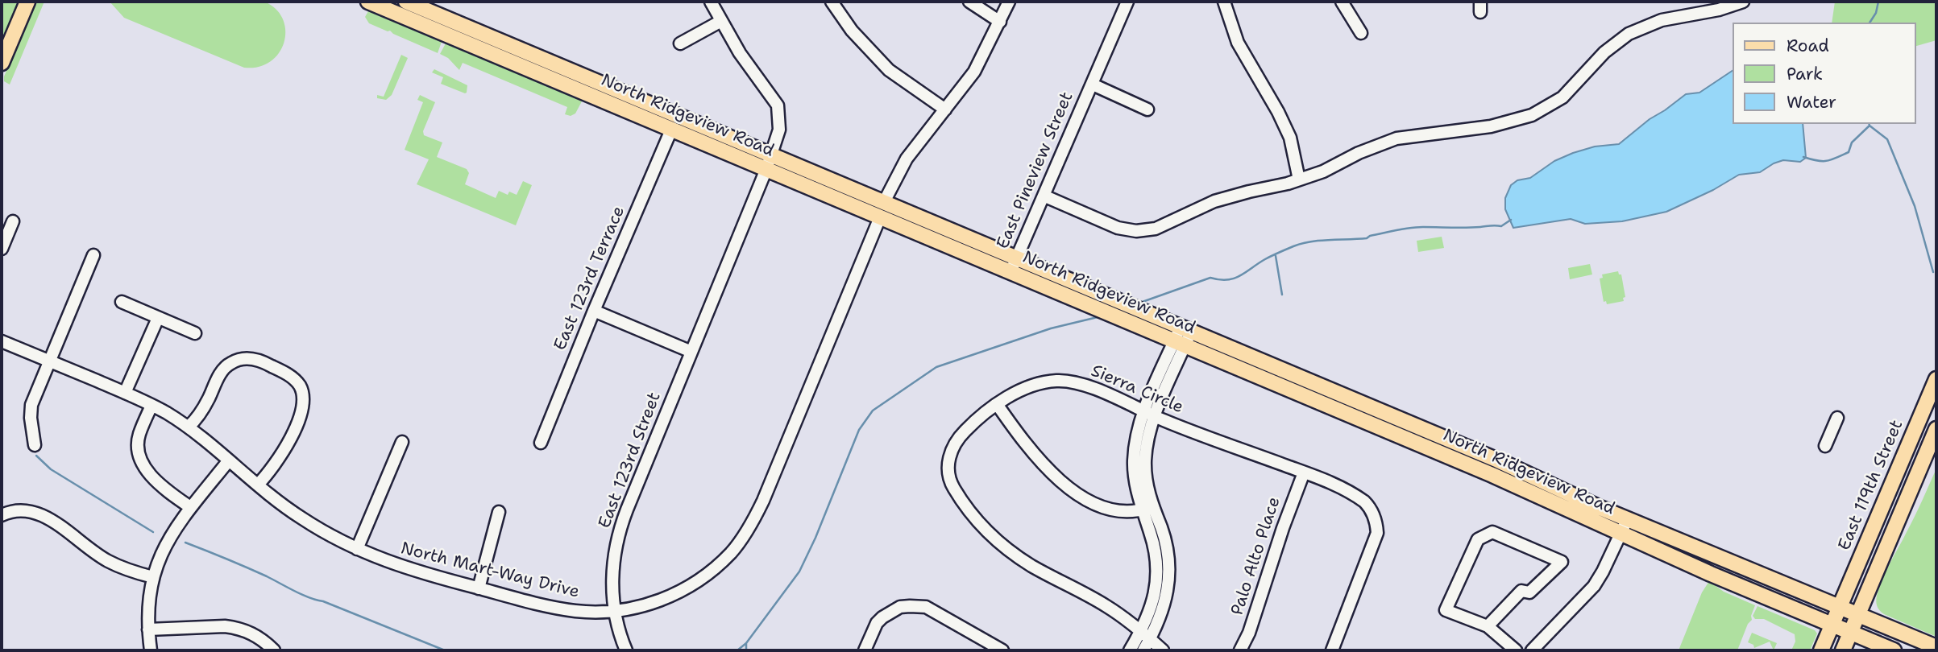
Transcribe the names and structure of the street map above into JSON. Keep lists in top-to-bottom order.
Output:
{
  "streets": {
    "main road": ["North Ridgeview Road", "East 119th Street"],
    "street": [
      "East Pineview Street",
      "East 123rd Terrace",
      "Sierra Circle",
      "East 123rd Street",
      "Palo Alto Place",
      "North Mart-Way Drive"
    ]
  },
  "crossings": [
    ["North Ridgeview Road", "East Pineview Street"],
    ["North Ridgeview Road", "East 123rd Terrace"],
    ["North Ridgeview Road", "East 123rd Street"],
    ["North Ridgeview Road", "East 119th Street"],
    ["North Ridgeview Road", "North Mart-Way Drive"],
    ["Sierra Circle", "Palo Alto Place"],
    ["East 123rd Street", "North Mart-Way Drive"]
  ],
  "legend": ["Road", "Park", "Water"]
}
